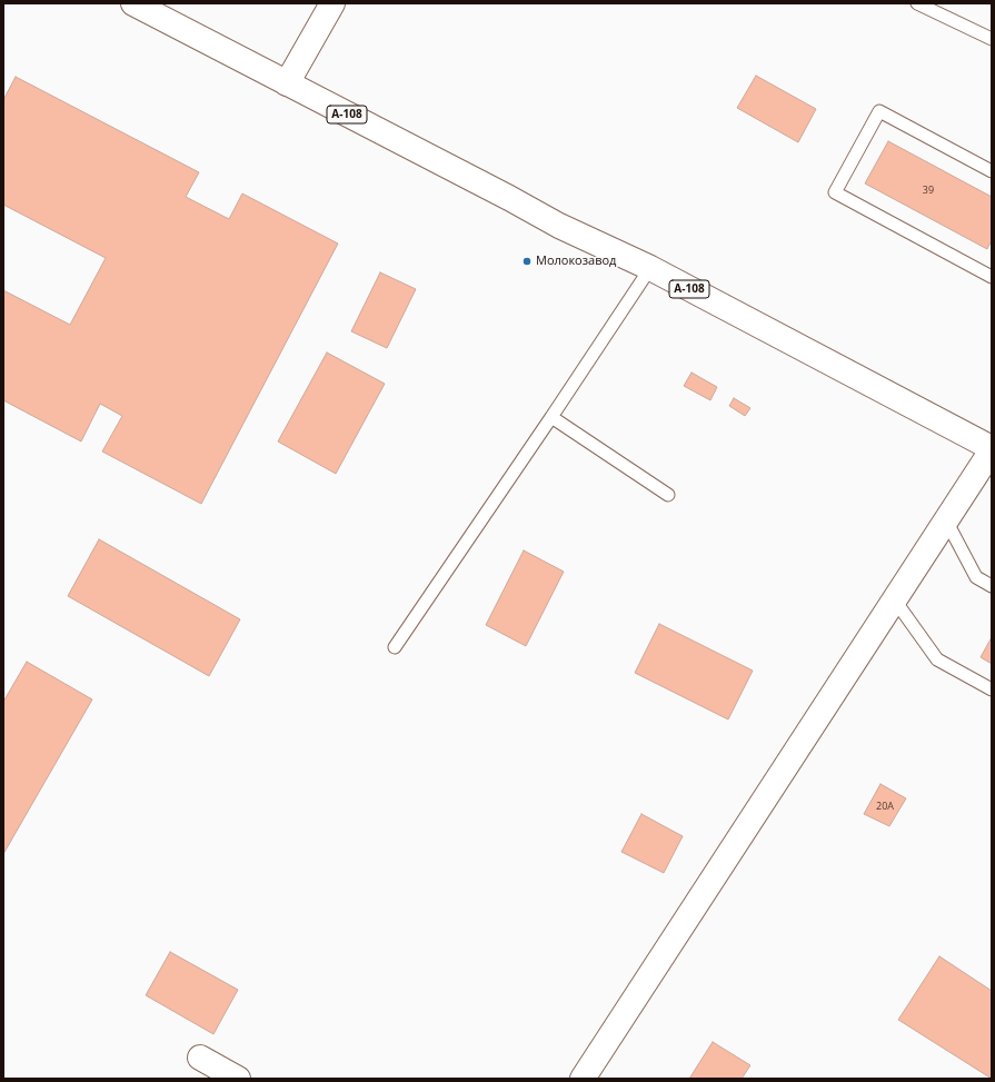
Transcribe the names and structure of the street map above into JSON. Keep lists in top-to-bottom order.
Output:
{
  "streets": {
    "main road": ["А-108"]
  },
  "places": ["Молокозавод"],
  "house_numbers": ["39", "20А"]
}
